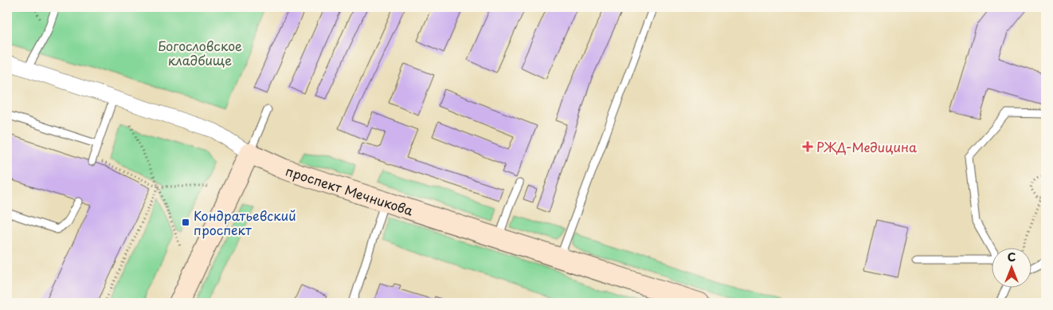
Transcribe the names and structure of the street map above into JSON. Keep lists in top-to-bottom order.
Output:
{
  "streets": {
    "street": ["проспект Мечникова"]
  },
  "parks": ["Богословское кладбище"],
  "places": {
    "health": ["РЖД-Медицина"],
    "transit": ["Кондратьевский проспект"]
  },
  "north": "top"
}
